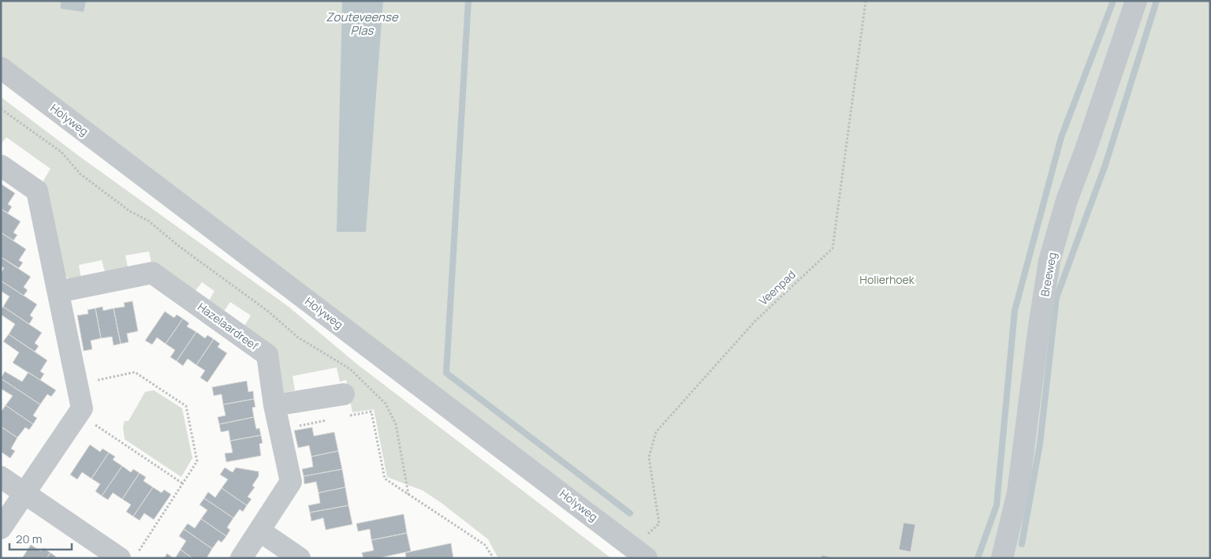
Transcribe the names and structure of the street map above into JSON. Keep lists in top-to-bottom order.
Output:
{
  "streets": {
    "street": ["Holyweg", "Breeweg", "Hazelaardreef"],
    "path": ["Veenpad"]
  },
  "crossings": [
    ["Holyweg", "Veenpad"]
  ],
  "water": ["Zouteveense Plas"],
  "parks": ["Holierhoek"],
  "scale_bar": "20 m"
}
